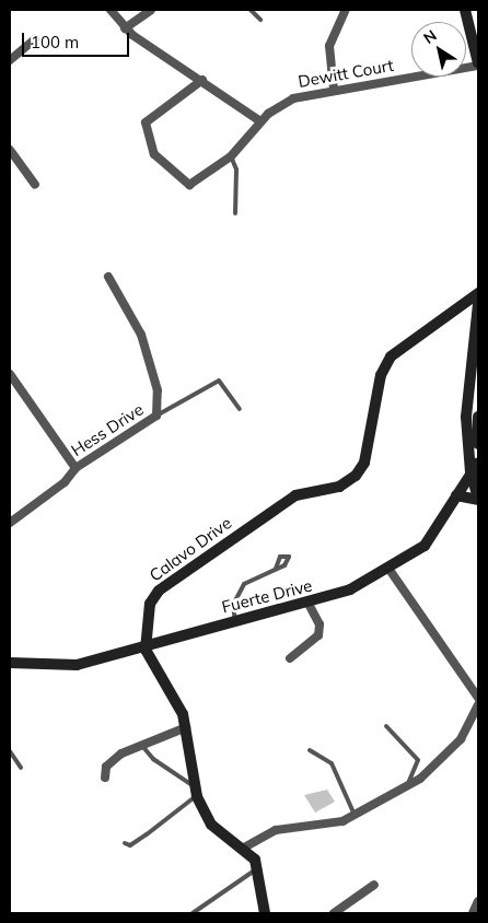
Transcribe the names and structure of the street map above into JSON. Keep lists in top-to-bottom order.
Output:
{
  "streets": {
    "street": [
      "Dewitt Court",
      "Hess Drive",
      "Calavo Drive",
      "Fuerte Drive"
    ]
  },
  "crossings": [
    ["Calavo Drive", "Fuerte Drive"]
  ],
  "scale_bar": "100 m",
  "north": "top left"
}
